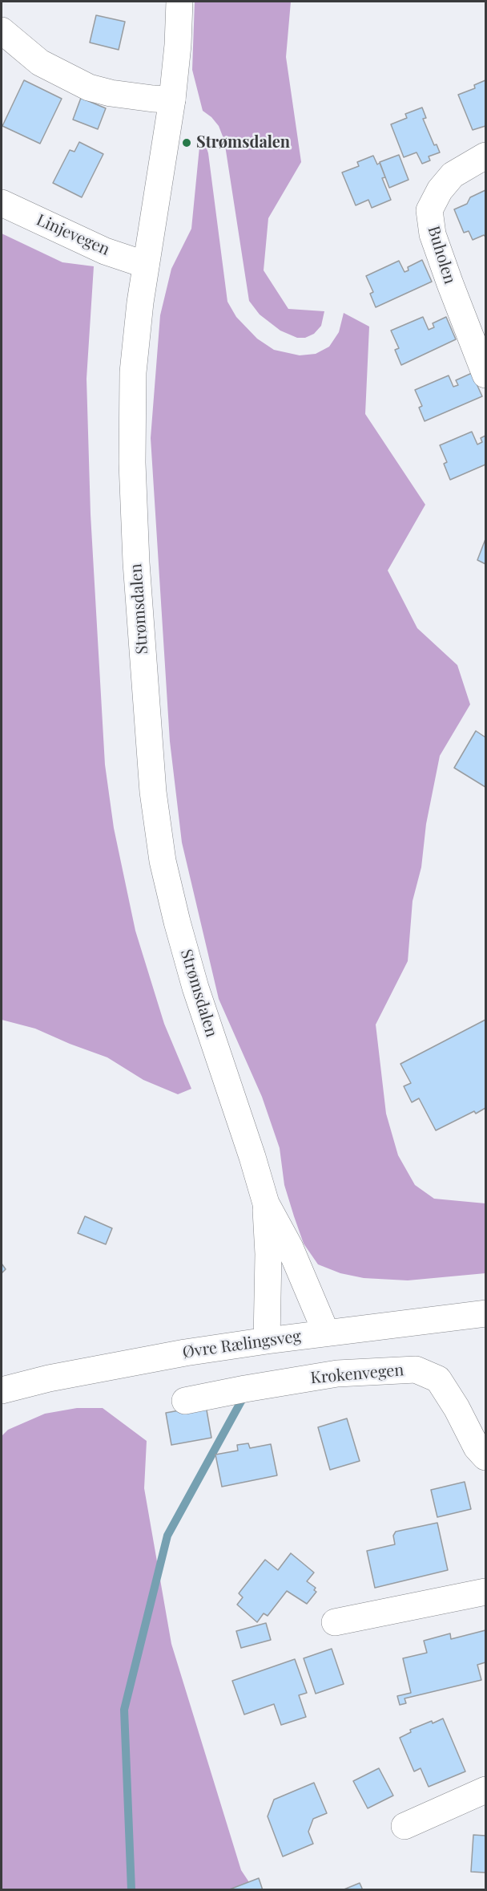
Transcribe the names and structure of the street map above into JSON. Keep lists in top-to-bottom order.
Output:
{
  "streets": {
    "main road": [
      "Linjevegen",
      "Buholen",
      "Strømsdalen",
      "Øvre Rælingsveg",
      "Krokenvegen"
    ]
  },
  "crossings": [
    ["Linjevegen", "Strømsdalen"],
    ["Strømsdalen", "Øvre Rælingsveg"]
  ],
  "places": ["Strømsdalen"]
}
